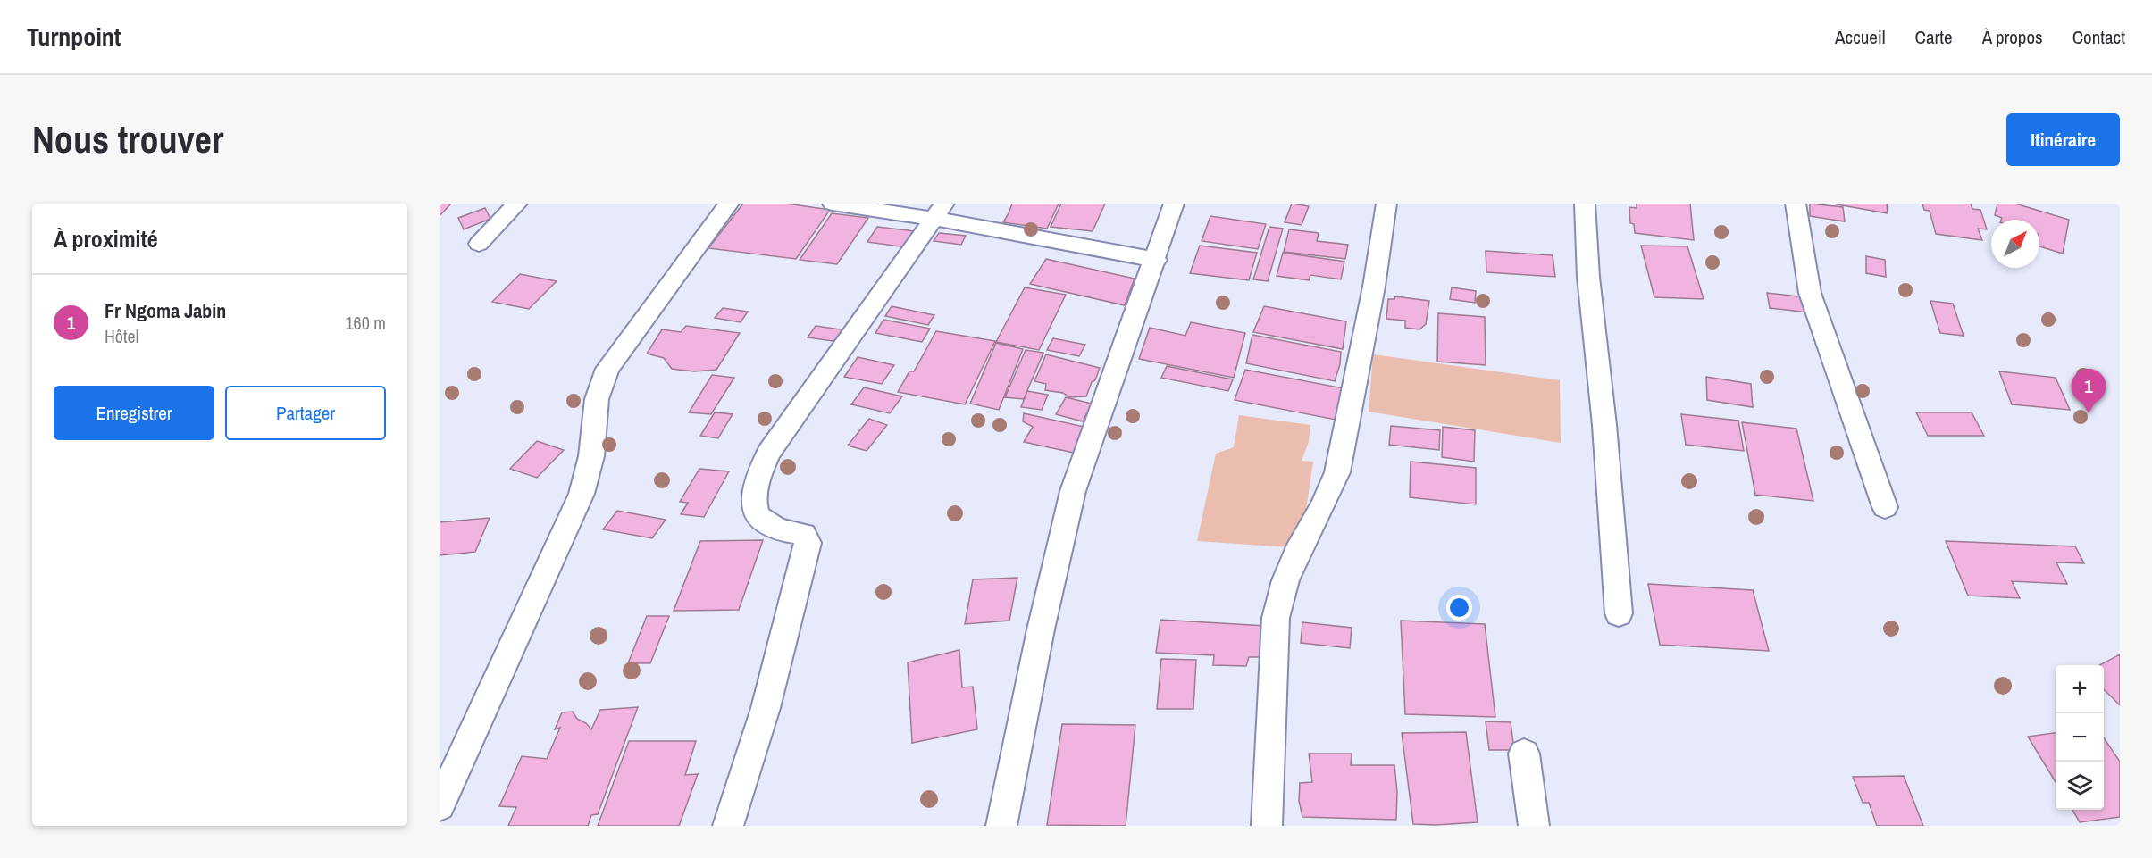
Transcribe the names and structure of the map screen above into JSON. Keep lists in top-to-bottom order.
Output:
{
  "north": "top right",
  "page": {
    "header": "Turnpoint",
    "nav": [
      "Accueil",
      "Carte",
      "À propos",
      "Contact"
    ],
    "buttons": [
      "Itinéraire",
      ["Enregistrer", "Partager"]
    ],
    "title": "Nous trouver",
    "heading": "À proximité",
    "list": [
      {
        "mark": "1",
        "name": "Fr Ngoma Jabin",
        "note": "Hôtel",
        "value": "160 m"
      }
    ],
    "pins": "1",
    "map_buttons": ["+", "−"]
  }
}
